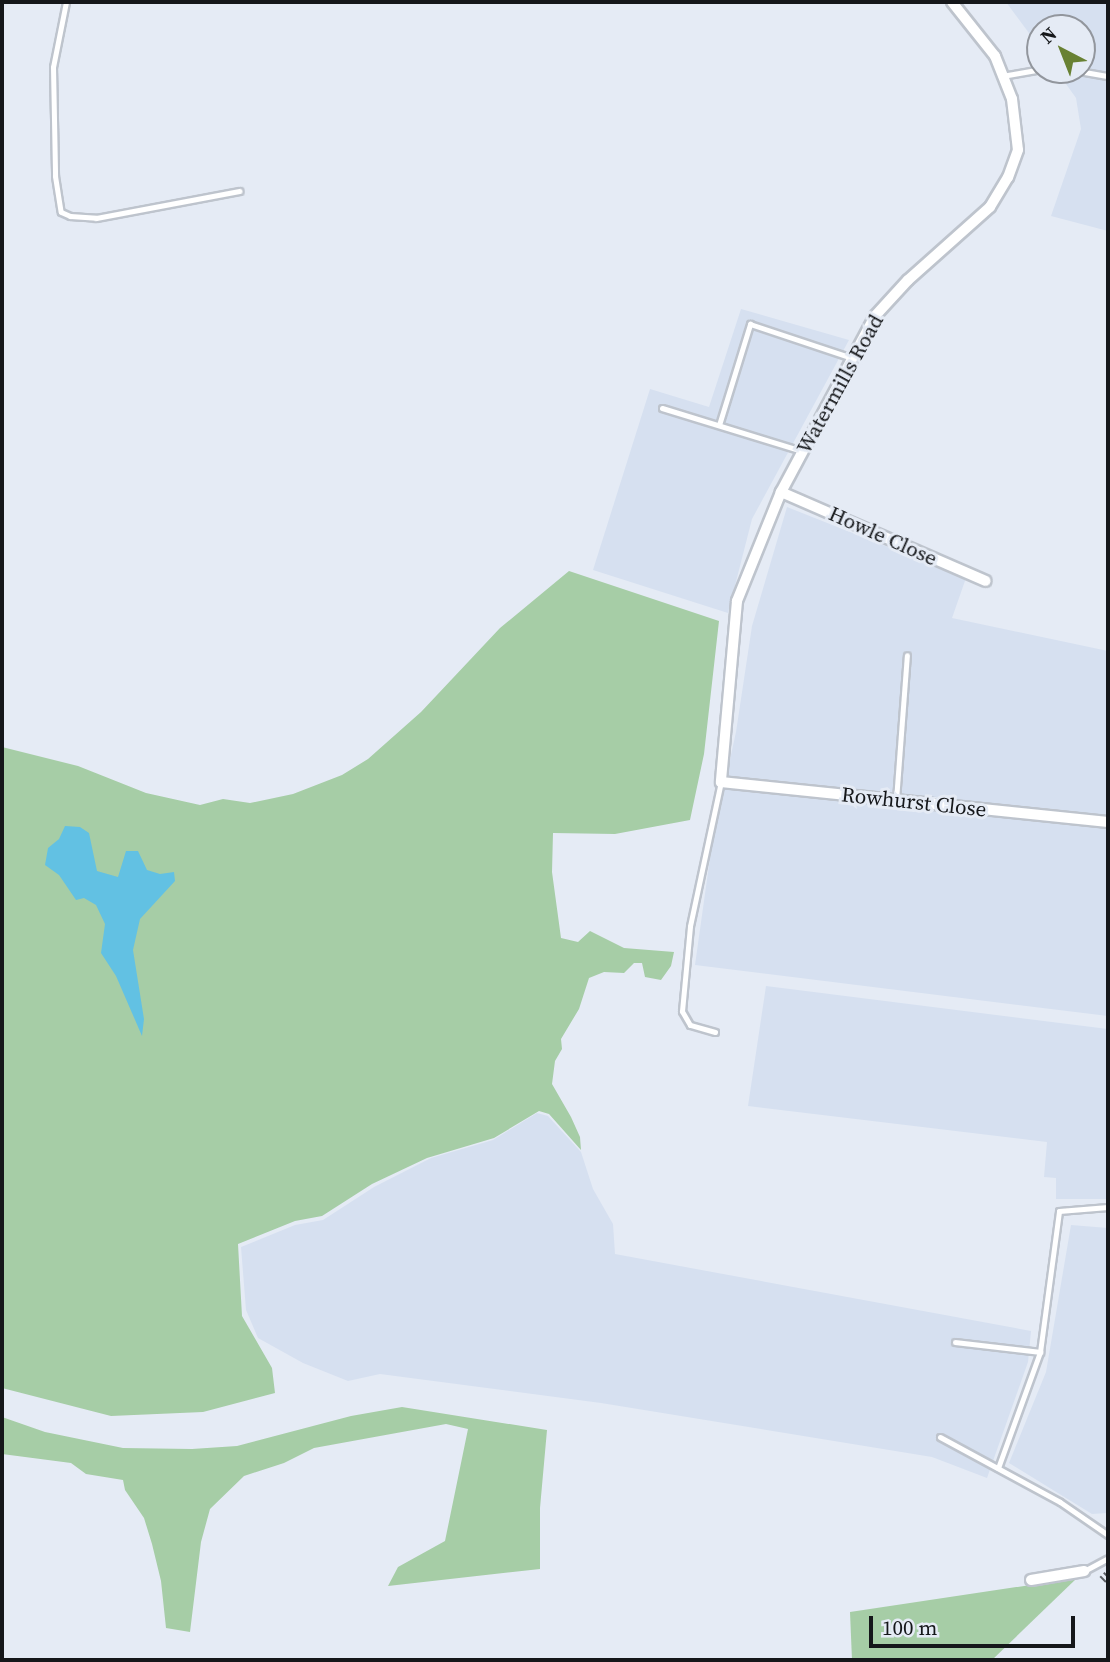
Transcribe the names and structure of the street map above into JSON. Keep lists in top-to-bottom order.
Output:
{
  "streets": {
    "street": ["Watermills Road", "Howle Close", "Rowhurst Close"]
  },
  "crossings": [
    ["Watermills Road", "Howle Close"],
    ["Watermills Road", "Rowhurst Close"]
  ],
  "scale_bar": "100 m",
  "north": "top left"
}
